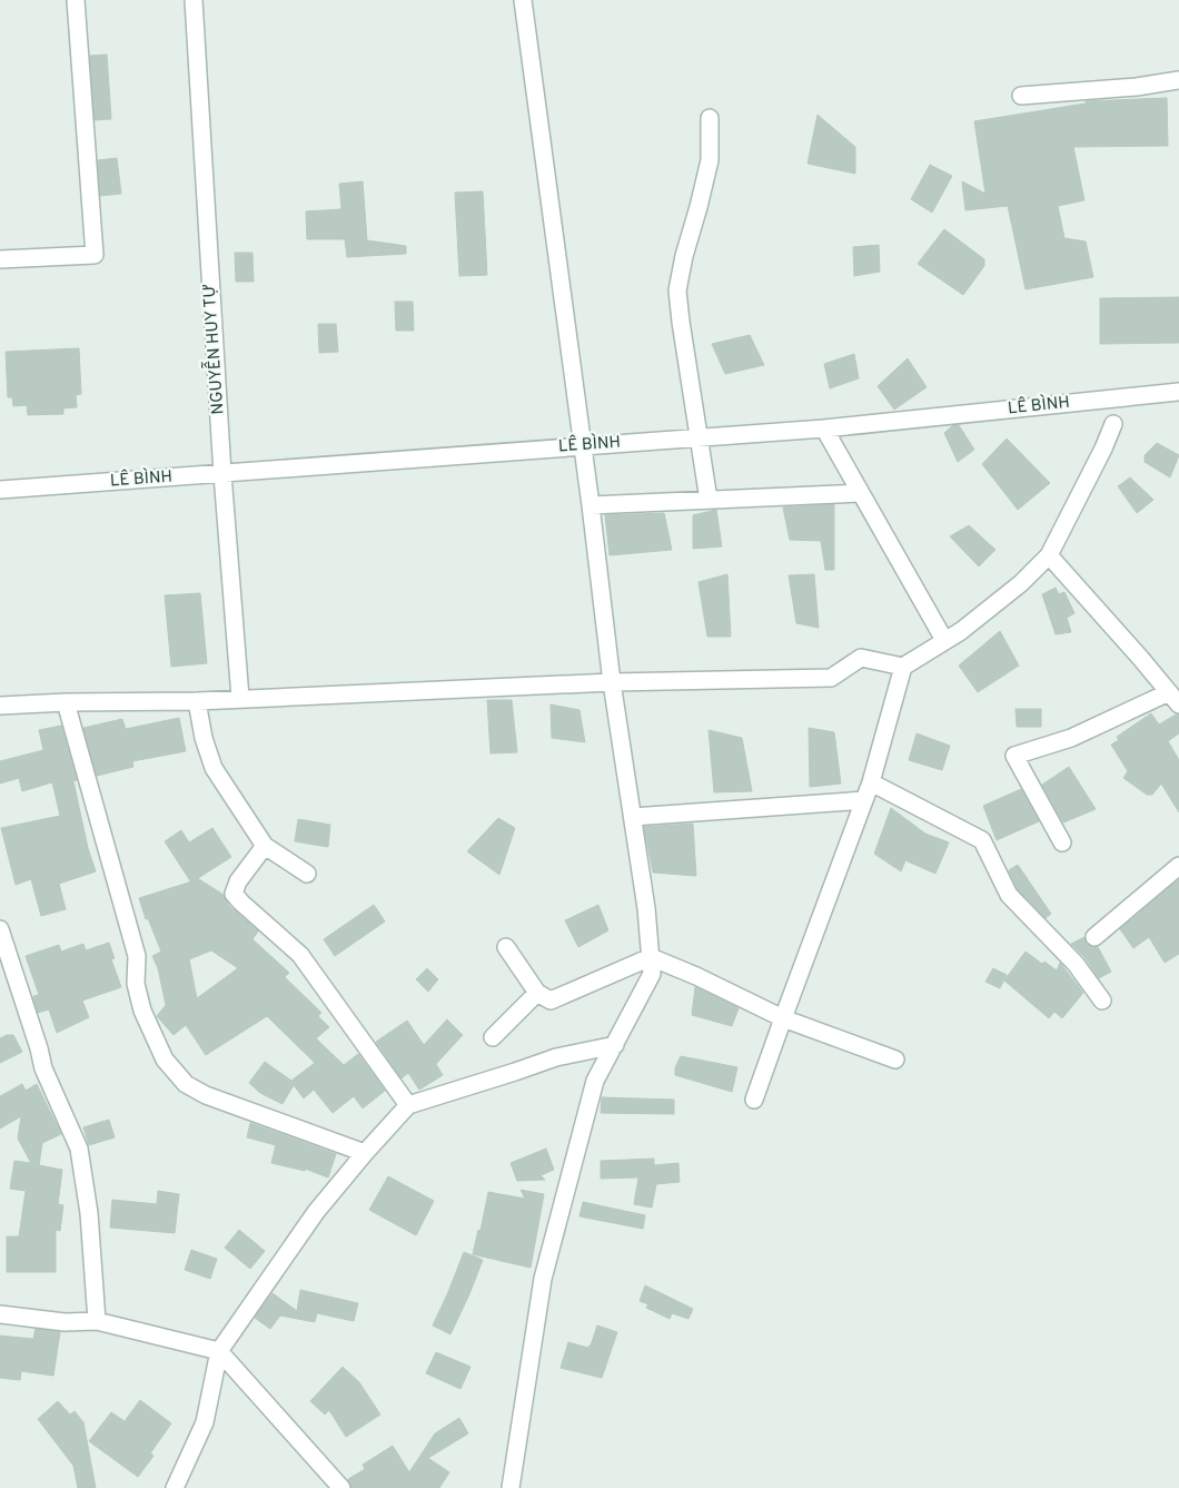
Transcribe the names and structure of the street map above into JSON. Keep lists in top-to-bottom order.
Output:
{
  "streets": {
    "street": ["NGUYỄN HUY TỰ", "LÊ BÌNH"]
  },
  "crossings": [
    ["NGUYỄN HUY TỰ", "LÊ BÌNH"]
  ]
}
